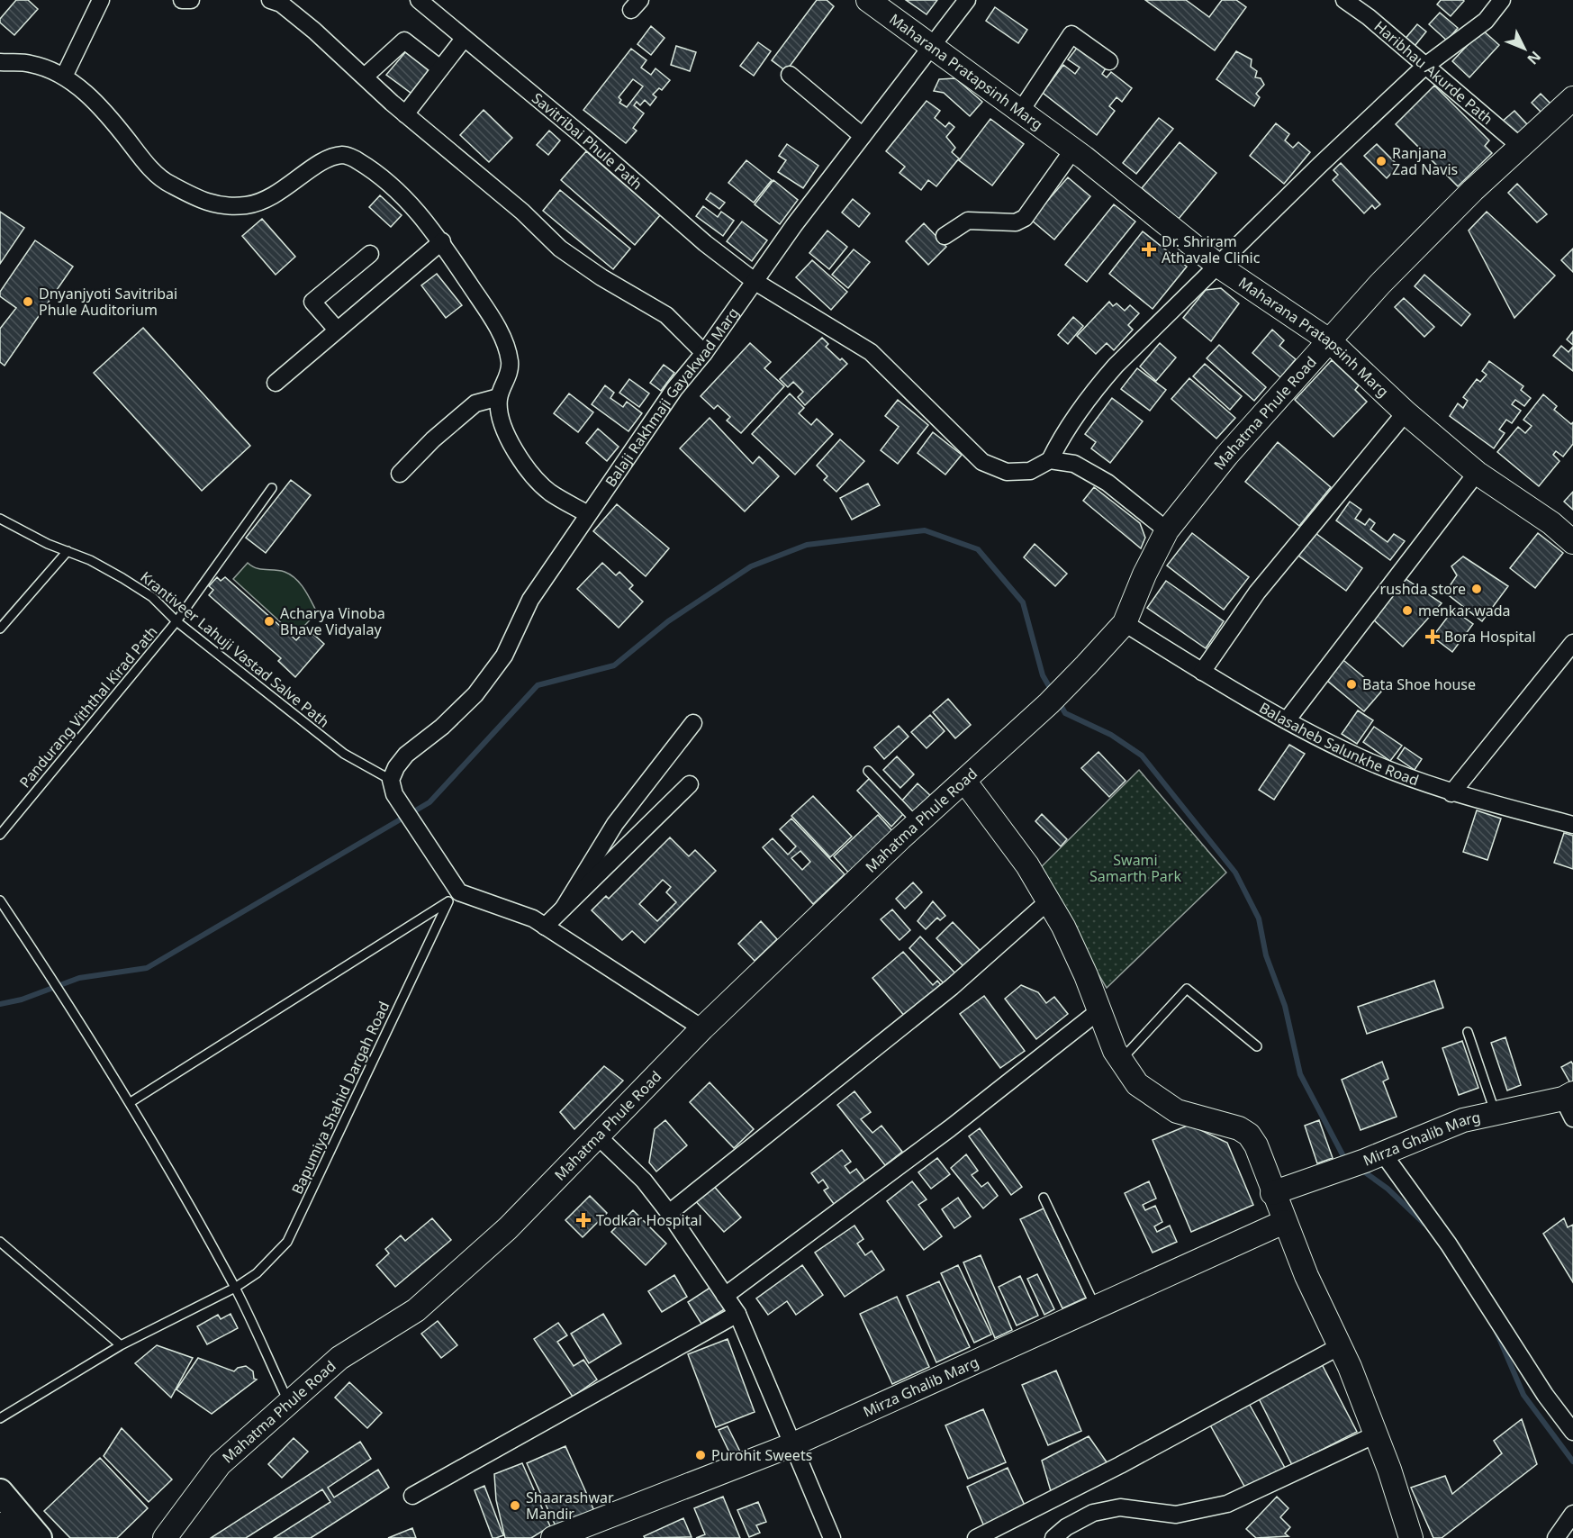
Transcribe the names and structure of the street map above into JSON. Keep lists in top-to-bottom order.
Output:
{
  "streets": {
    "street": [
      "Maharana Pratapsinh Marg",
      "Haribhau Akurde Path",
      "Savitribai Phule Path",
      "Balaji Rakhmaji Gayakwad Marg",
      "Mahatma Phule Road",
      "Balasaheb Salunkhe Road",
      "Mirza Ghalib Marg"
    ],
    "lane": ["Krantiveer Lahuji Vastad Salve Path", "Pandurang Viththal Kirad Path", "Bapumiya Shahid Dargah Road"]
  },
  "crossings": [
    ["Maharana Pratapsinh Marg", "Balaji Rakhmaji Gayakwad Marg"],
    ["Maharana Pratapsinh Marg", "Mahatma Phule Road"],
    ["Haribhau Akurde Path", "Mahatma Phule Road"],
    ["Savitribai Phule Path", "Balaji Rakhmaji Gayakwad Marg"],
    ["Balaji Rakhmaji Gayakwad Marg", "Krantiveer Lahuji Vastad Salve Path"],
    ["Mahatma Phule Road", "Balasaheb Salunkhe Road"],
    ["Krantiveer Lahuji Vastad Salve Path", "Pandurang Viththal Kirad Path"]
  ],
  "parks": ["Swami Samarth Park"],
  "places": {
    "other": [
      "Ranjana Zad Navis",
      "Dnyanjyoti Savitribai Phule Auditorium",
      "rushda store",
      "menkar wada",
      "Acharya Vinoba Bhave Vidyalay",
      "Bata Shoe house",
      "Purohit Sweets",
      "Shaarashwar Mandir"
    ],
    "health": ["Dr. Shriram Athavale Clinic", "Bora Hospital", "Todkar Hospital"]
  },
  "north": "bottom right"
}
